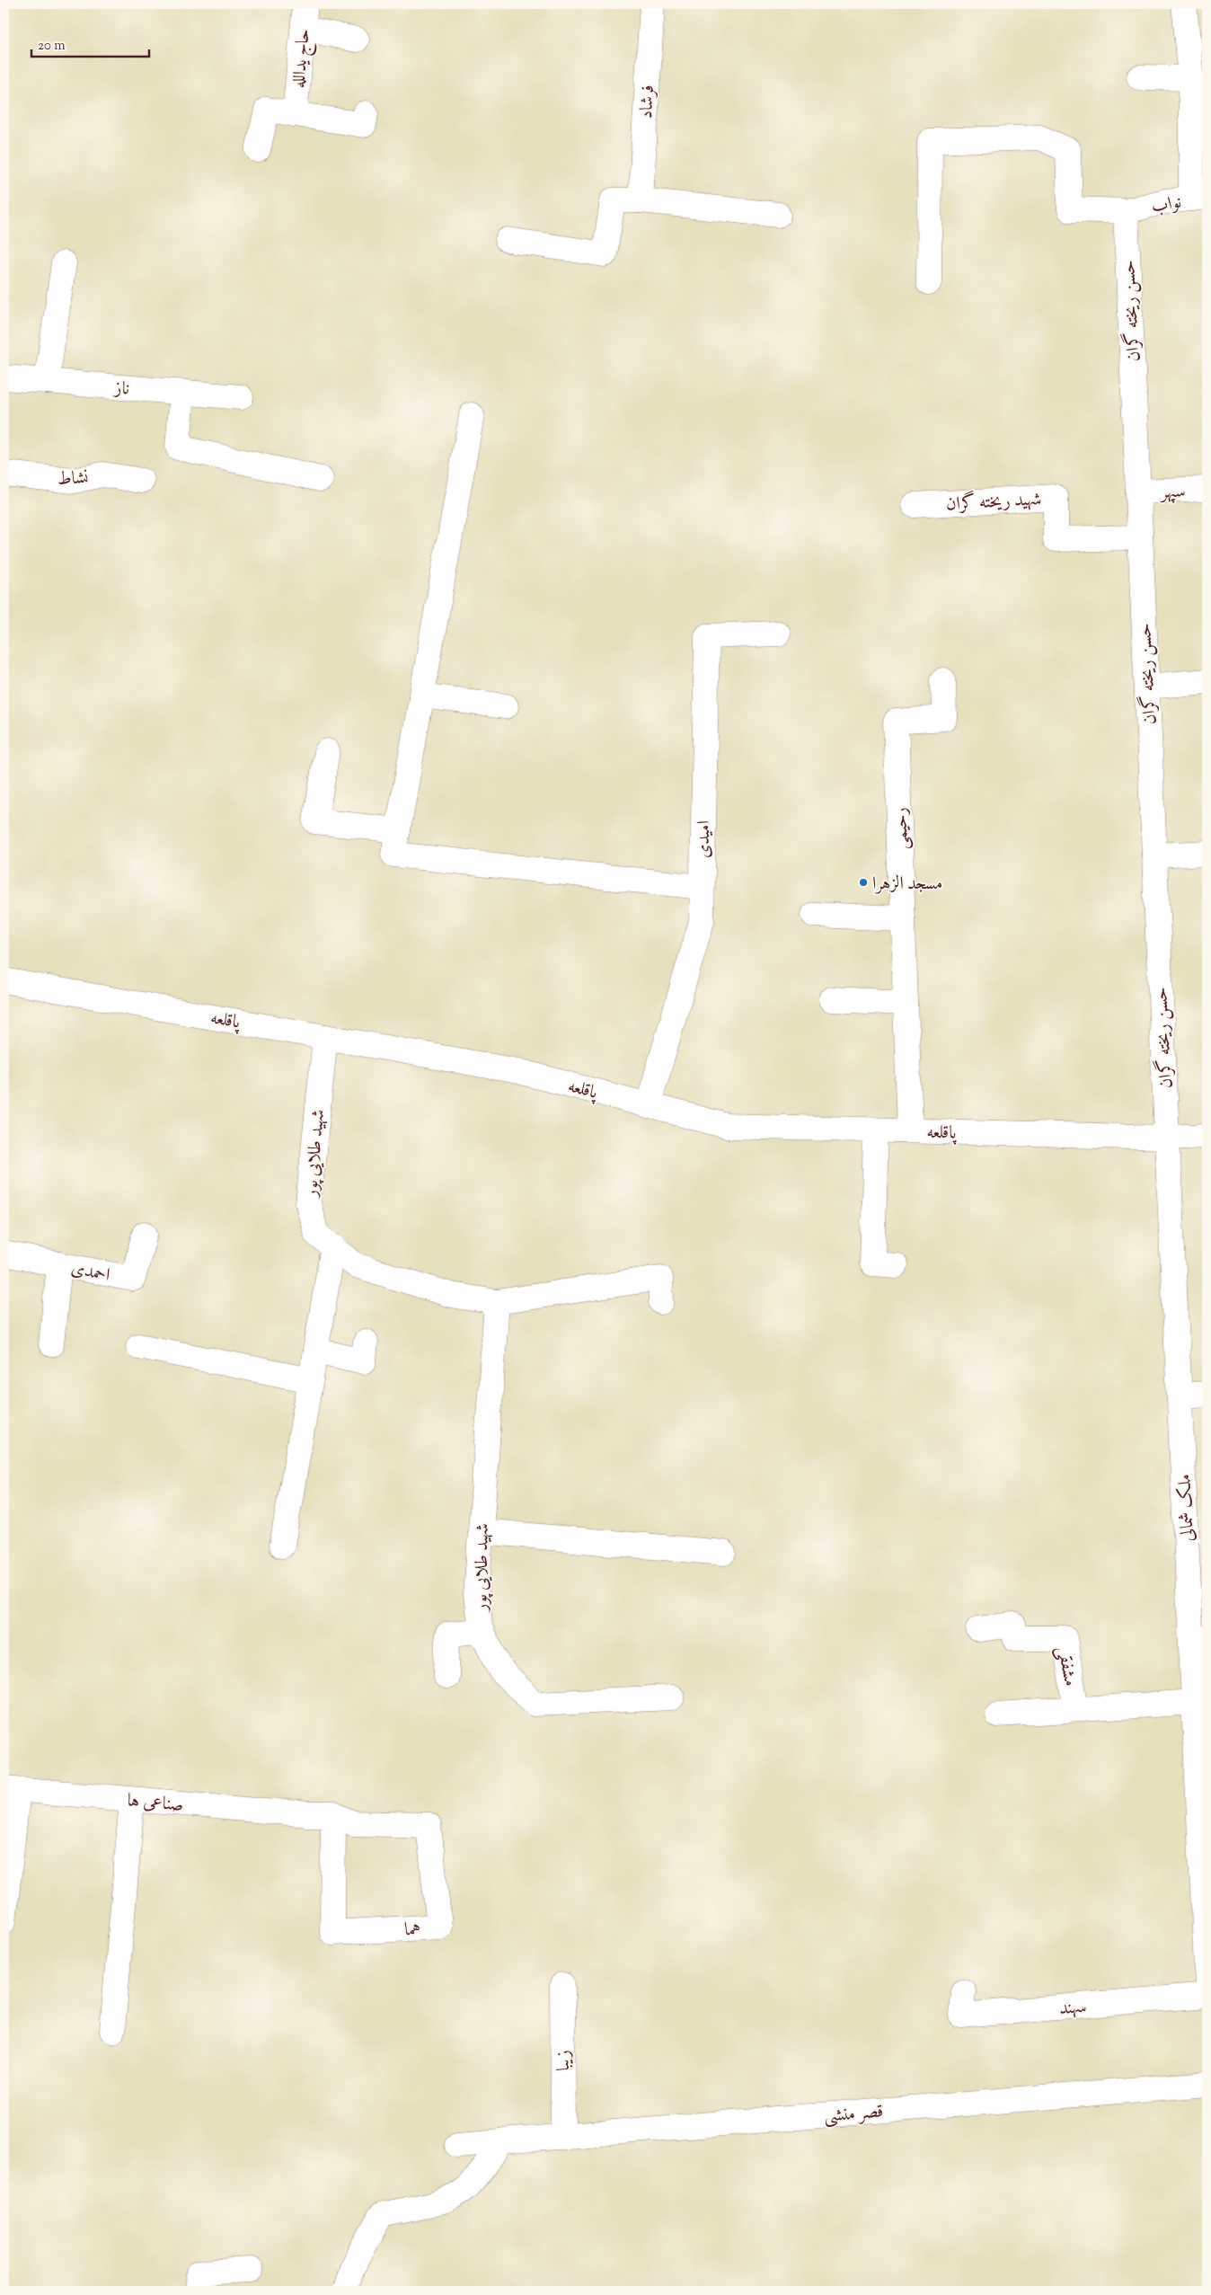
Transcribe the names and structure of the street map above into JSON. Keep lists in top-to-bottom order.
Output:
{
  "streets": {
    "street": [
      "حاج یدالله",
      "فرشاد",
      "نواب",
      "حسن ریخته گران",
      "ناز",
      "نشاط",
      "سپهر",
      "شهید ریخته گران",
      "رحیمی",
      "امیدی",
      "پاقلعه",
      "شهید طلایی پور",
      "احمدی",
      "ملک شمالی",
      "مشفقی",
      "صناعی ها",
      "هما",
      "سهند",
      "زیبا",
      "قصر منشی"
    ]
  },
  "crossings": [
    ["نواب", "حسن ریخته گران"],
    ["حسن ریخته گران", "سپهر"],
    ["حسن ریخته گران", "شهید ریخته گران"],
    ["حسن ریخته گران", "پاقلعه"],
    ["حسن ریخته گران", "ملک شمالی"],
    ["رحیمی", "پاقلعه"],
    ["امیدی", "پاقلعه"],
    ["پاقلعه", "شهید طلایی پور"],
    ["پاقلعه", "ملک شمالی"],
    ["ملک شمالی", "مشفقی"],
    ["صناعی ها", "هما"],
    ["زیبا", "قصر منشی"]
  ],
  "places": ["مسجد الزهرا"],
  "scale_bar": "20 m"
}
